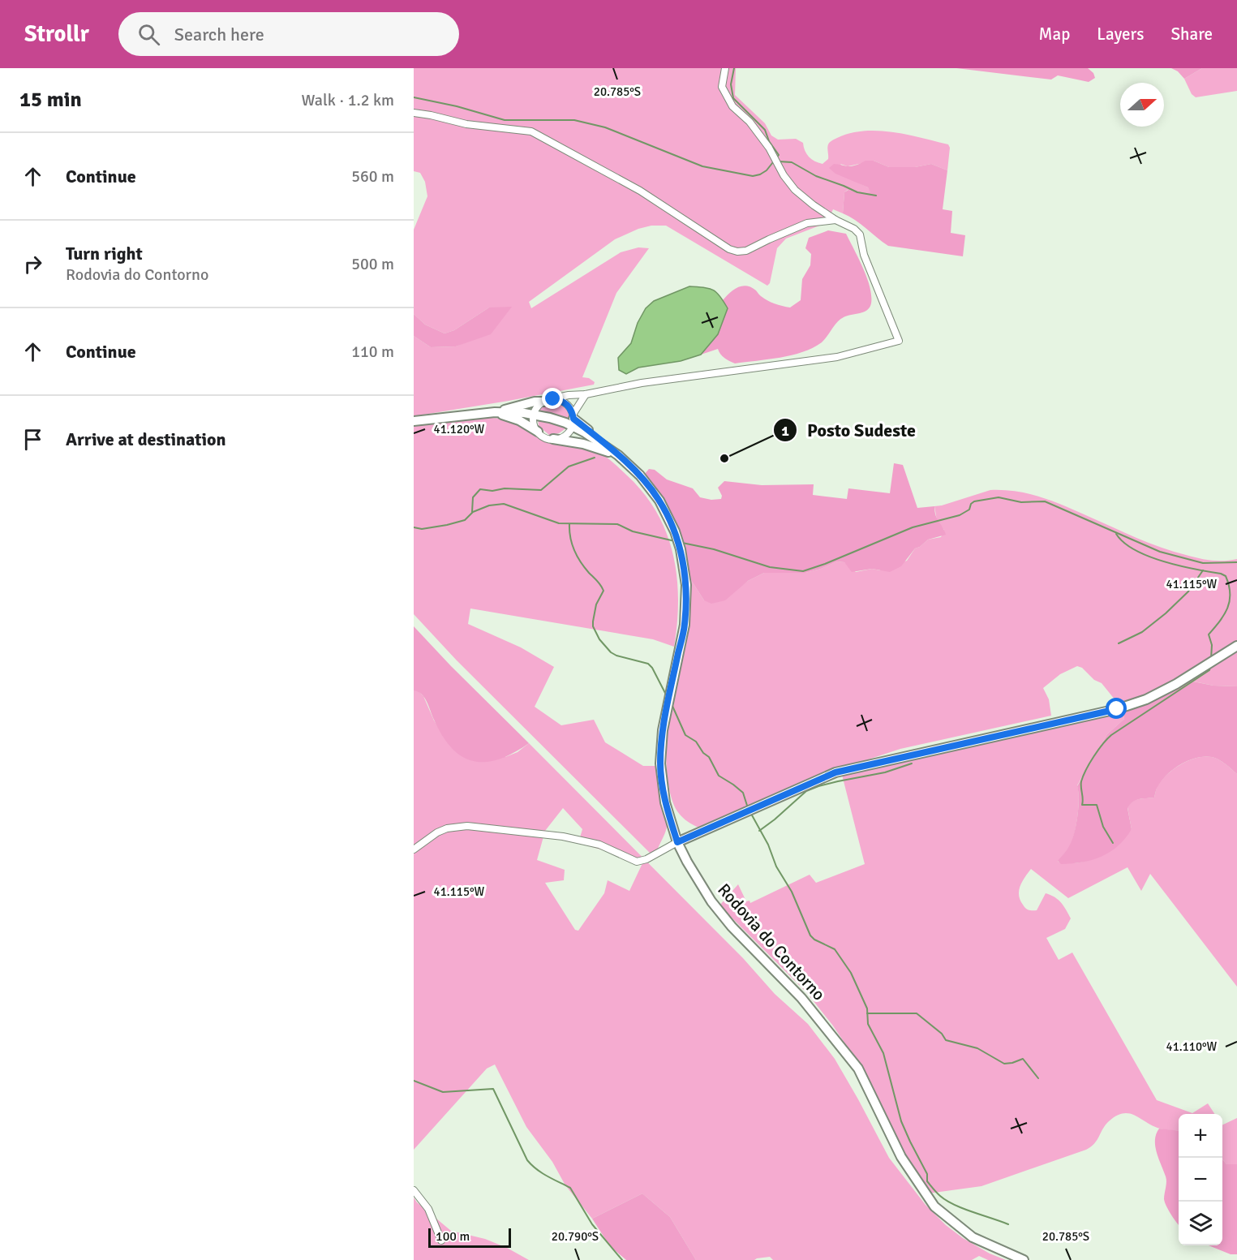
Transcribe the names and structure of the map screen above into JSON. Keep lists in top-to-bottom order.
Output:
{
  "streets": {
    "main road": ["Rodovia do Contorno"]
  },
  "places": ["Posto Sudeste"],
  "scale_bar": "100 m",
  "north": "right",
  "page": {
    "header": "Strollr",
    "search": "Search here",
    "nav": ["Map", "Layers", "Share"],
    "heading": ["15 min", "Walk · 1.2 km"],
    "list": [
      ["Continue", "560 m"],
      ["Turn right", "Rodovia do Contorno", "500 m"],
      ["Continue", "110 m"],
      "Arrive at destination"
    ],
    "map_buttons": ["+", "−"],
    "scale": "100 m"
  },
  "coordinates": [
    "20.785°S",
    "41.120°W",
    "41.115°W",
    "41.110°W",
    "20.790°S"
  ]
}
